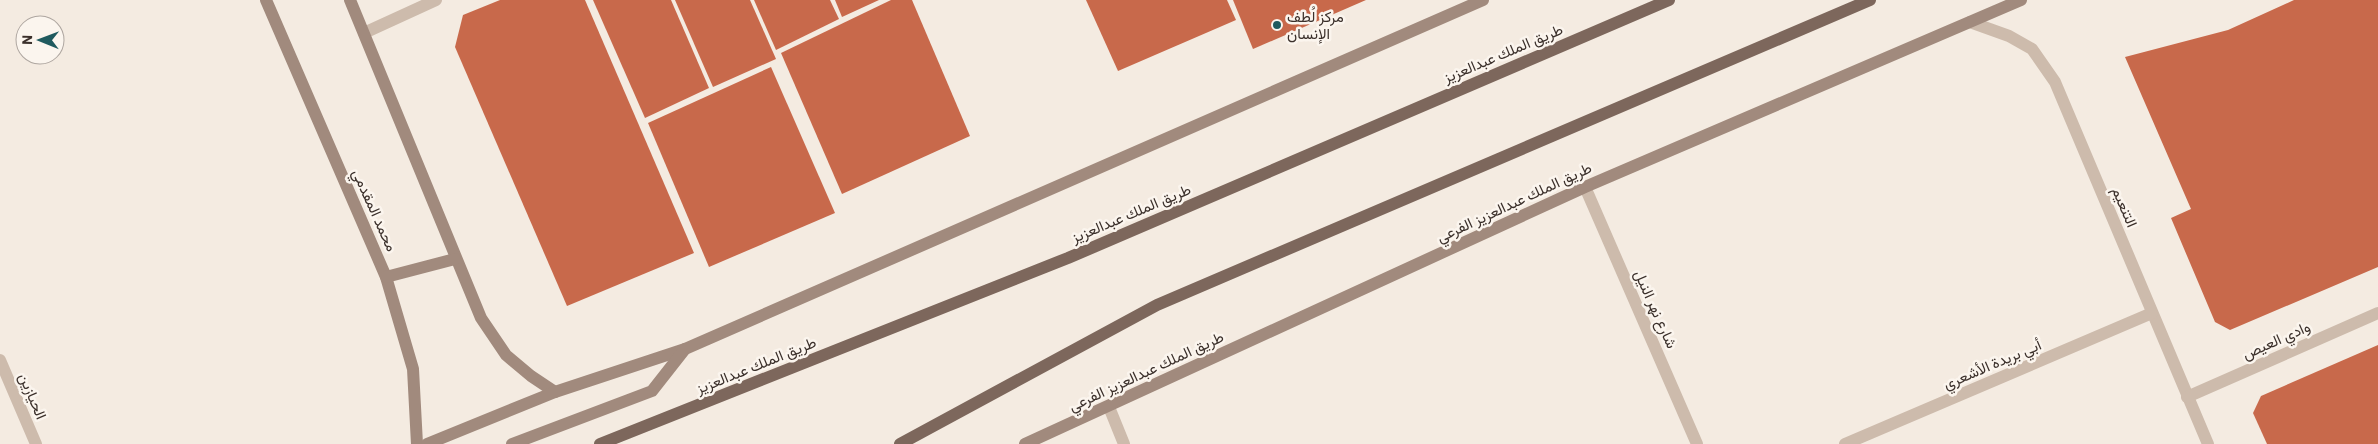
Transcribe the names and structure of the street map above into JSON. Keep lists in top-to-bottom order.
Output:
{
  "streets": {
    "main road": ["طريق الملك عبدالعزيز"],
    "street": [
      "طريق الملك عبدالعزيز الفرعي",
      "التنعيم",
      "محمد المقدمي",
      "شارع نهر النيل",
      "وادي العيص",
      "أبي بريدة الأشعري",
      "الحيازين"
    ]
  },
  "crossings": [
    ["طريق الملك عبدالعزيز الفرعي", "التنعيم"],
    ["طريق الملك عبدالعزيز الفرعي", "شارع نهر النيل"],
    ["التنعيم", "وادي العيص"],
    ["التنعيم", "أبي بريدة الأشعري"]
  ],
  "places": ["مركز لُطف الإنسان"],
  "north": "left"
}
